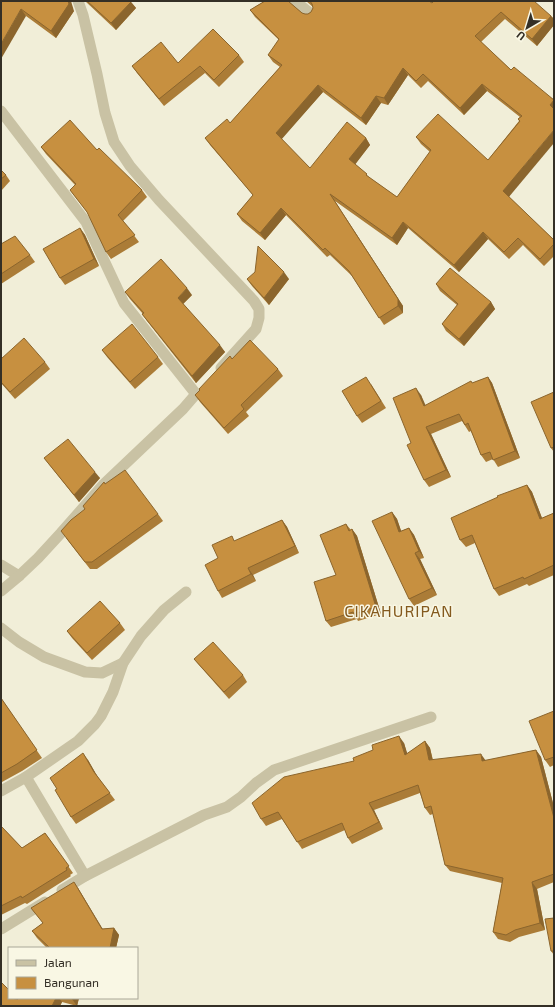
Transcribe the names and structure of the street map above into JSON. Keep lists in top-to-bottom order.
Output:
{
  "districts": ["CIKAHURIPAN"],
  "legend": ["Jalan", "Bangunan"],
  "north": "bottom left"
}
